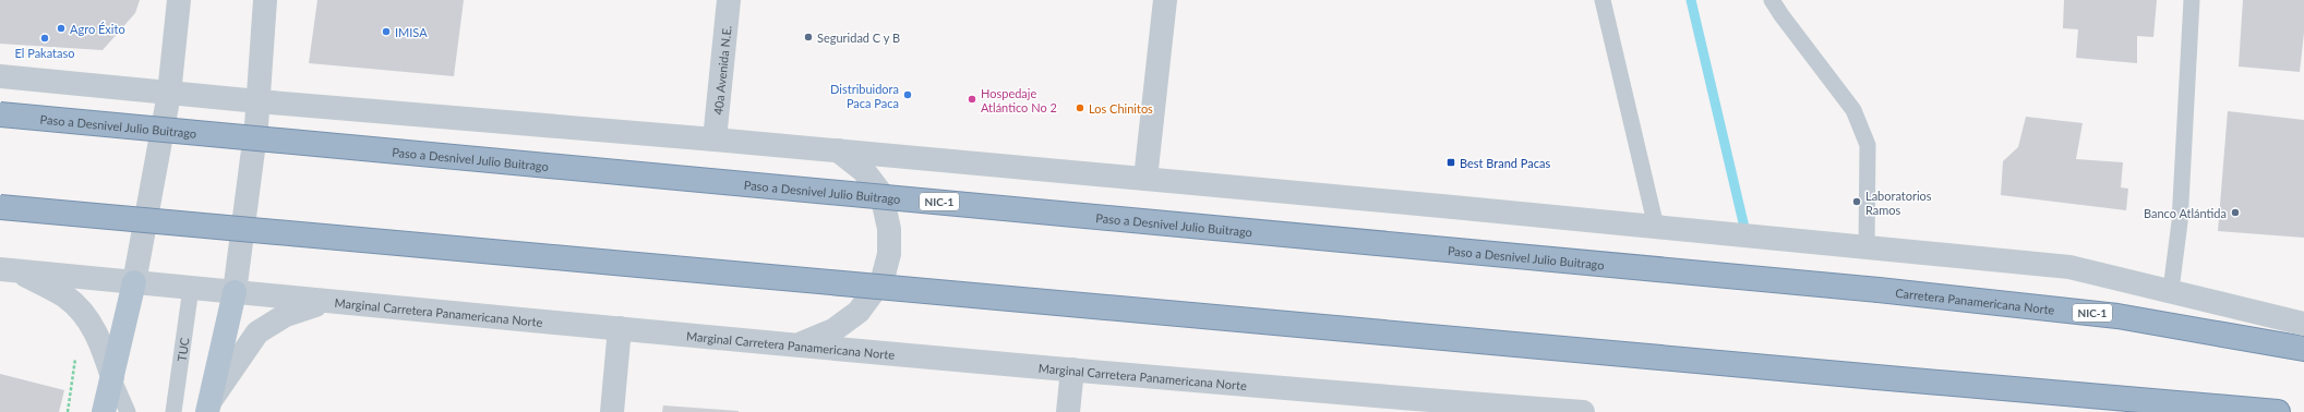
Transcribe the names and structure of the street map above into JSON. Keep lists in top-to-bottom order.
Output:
{
  "streets": {
    "highway": ["Paso a Desnivel Julio Buitrago", "NIC-1", "Carretera Panamericana Norte"],
    "street": ["40a Avenida N.E.", "Marginal Carretera Panamericana Norte"],
    "lane": ["TUC"]
  },
  "crossings": [
    ["Paso a Desnivel Julio Buitrago", "Carretera Panamericana Norte"],
    ["Marginal Carretera Panamericana Norte", "TUC"]
  ],
  "places": {
    "other": [
      "Agro Éxito",
      "IMISA",
      "Seguridad C y B",
      "El Pakataso",
      "Distribuidora Paca Paca",
      "Hospedaje Atlántico No 2",
      "Los Chinitos",
      "Laboratorios Ramos",
      "Banco Atlántida"
    ],
    "transit": ["Best Brand Pacas"]
  }
}
